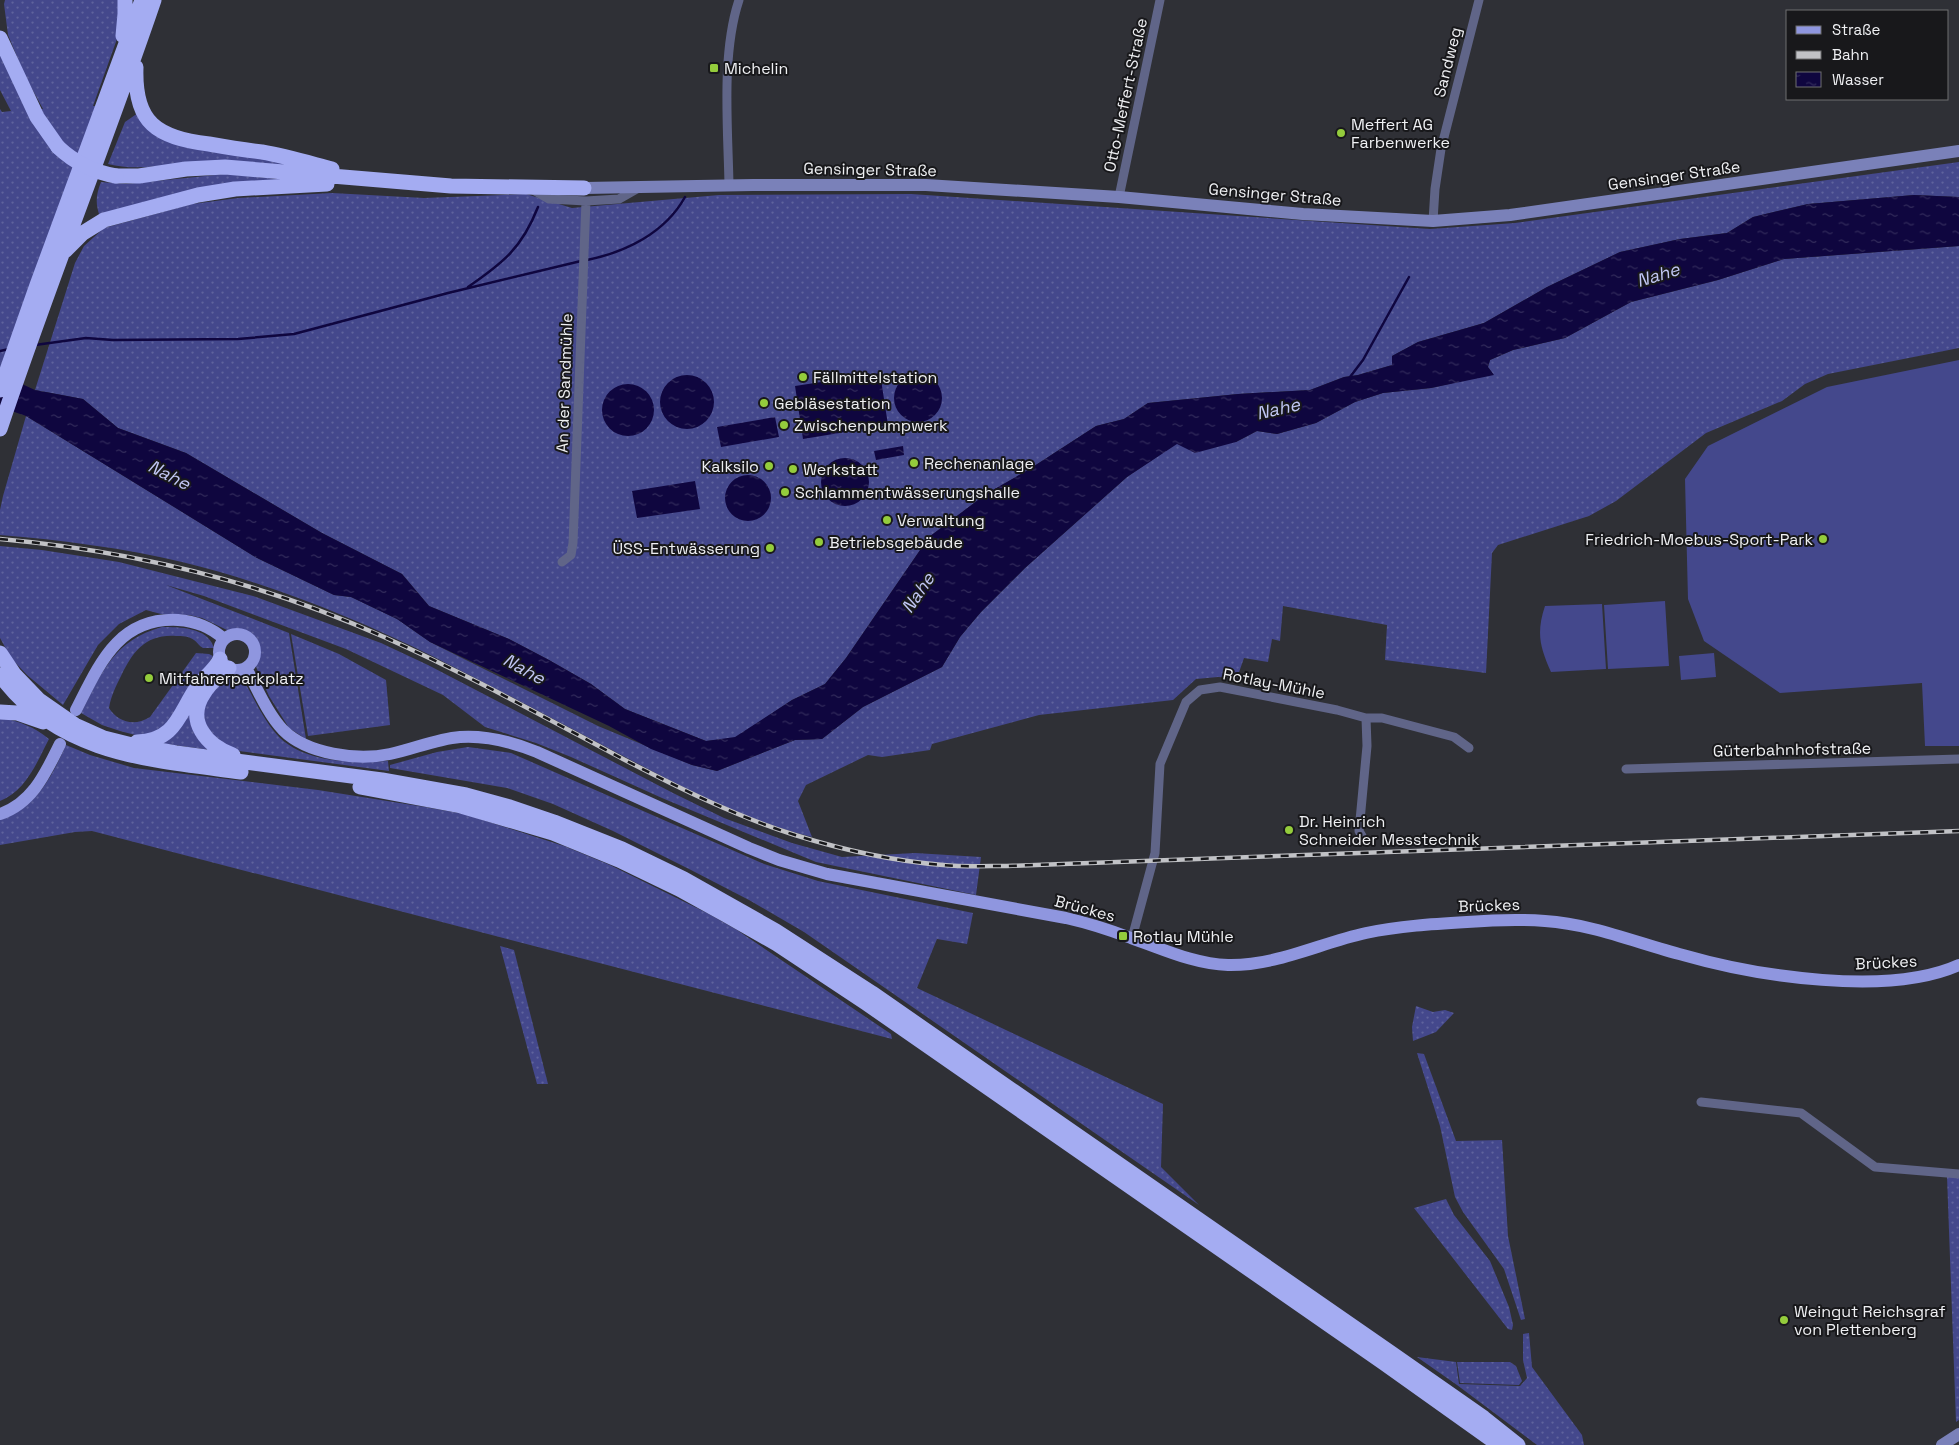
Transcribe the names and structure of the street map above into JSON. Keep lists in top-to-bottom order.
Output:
{
  "streets": {
    "main road": ["Brückes"],
    "street": [
      "Sandweg",
      "Otto-Meffert-Straße",
      "Gensinger Straße",
      "An der Sandmühle",
      "Rotlay-Mühle",
      "Güterbahnhofstraße"
    ]
  },
  "crossings": [
    ["Sandweg", "Gensinger Straße"],
    ["Otto-Meffert-Straße", "Gensinger Straße"],
    ["Gensinger Straße", "An der Sandmühle"],
    ["Rotlay-Mühle", "Brückes"]
  ],
  "water": ["Nahe"],
  "places": {
    "transit": ["Michelin", "Rotlay Mühle"],
    "other": [
      "Meffert AG Farbenwerke",
      "Fällmittelstation",
      "Gebläsestation",
      "Zwischenpumpwerk",
      "Rechenanlage",
      "Kalksilo",
      "Werkstatt",
      "Schlammentwässerungshalle",
      "Verwaltung",
      "Friedrich-Moebus-Sport-Park",
      "Betriebsgebäude",
      "ÜSS-Entwässerung",
      "Mitfahrerparkplatz",
      "Dr. Heinrich Schneider Messtechnik",
      "Weingut Reichsgraf von Plettenberg"
    ]
  },
  "legend": ["Straße", "Bahn", "Wasser"]
}
